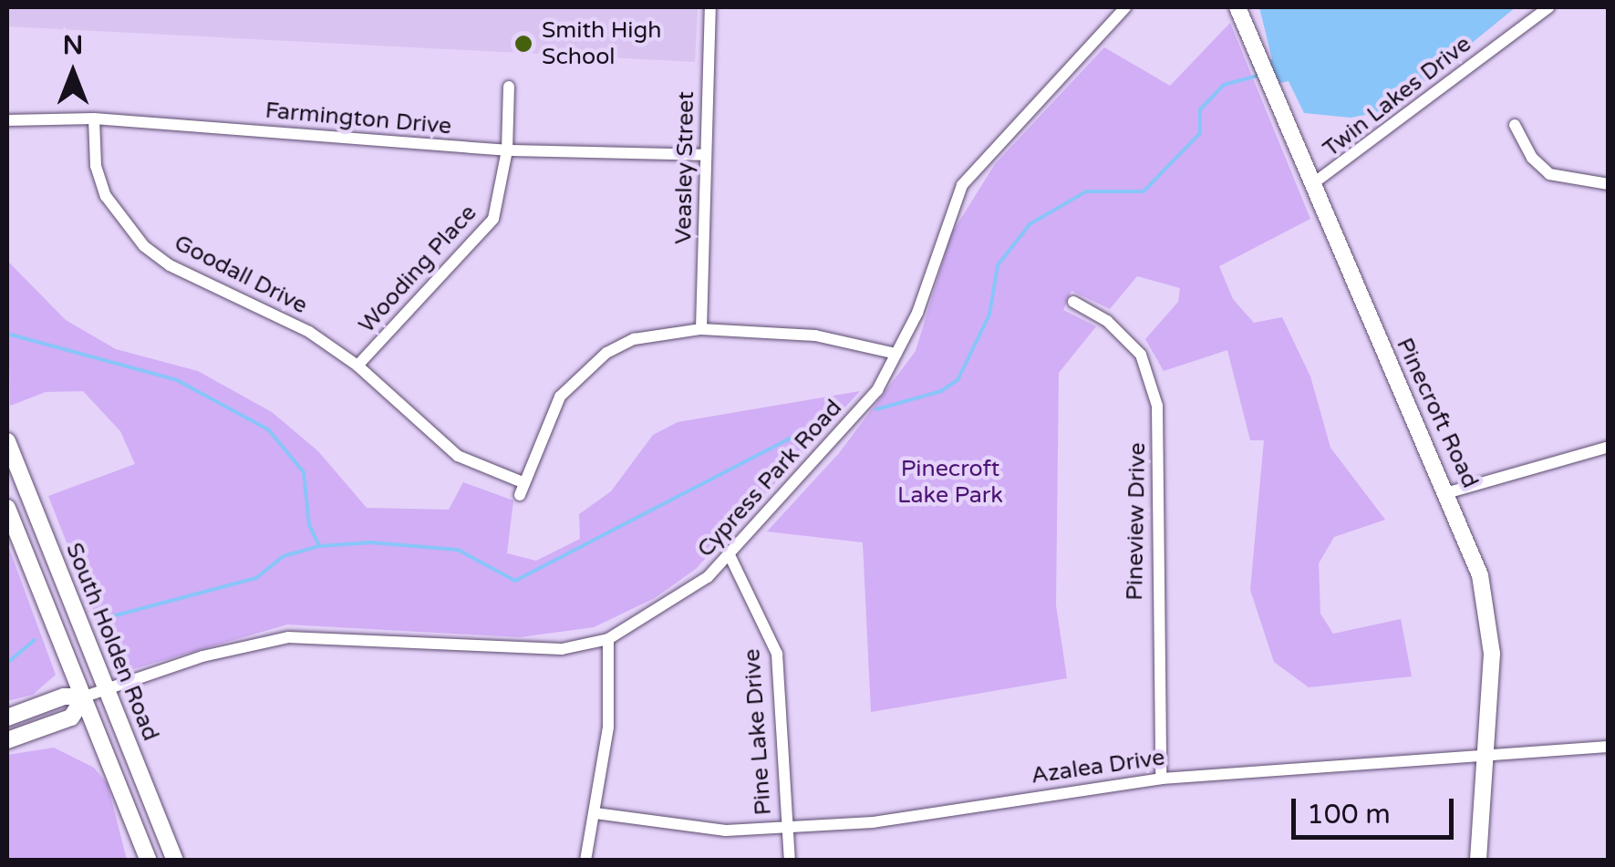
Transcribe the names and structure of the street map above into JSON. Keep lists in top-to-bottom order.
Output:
{
  "streets": {
    "street": [
      "Twin Lakes Drive",
      "Farmington Drive",
      "Veasley Street",
      "Wooding Place",
      "Goodall Drive",
      "Pinecroft Road",
      "Cypress Park Road",
      "Pineview Drive",
      "South Holden Road",
      "Pine Lake Drive",
      "Azalea Drive"
    ]
  },
  "crossings": [
    ["Twin Lakes Drive", "Pinecroft Road"],
    ["Farmington Drive", "Veasley Street"],
    ["Farmington Drive", "Wooding Place"],
    ["Farmington Drive", "Goodall Drive"],
    ["Wooding Place", "Goodall Drive"],
    ["Pinecroft Road", "Azalea Drive"],
    ["Cypress Park Road", "South Holden Road"],
    ["Cypress Park Road", "Pine Lake Drive"],
    ["Pineview Drive", "Azalea Drive"],
    ["Pine Lake Drive", "Azalea Drive"]
  ],
  "parks": ["Pinecroft Lake Park"],
  "places": ["Smith High School"],
  "scale_bar": "100 m",
  "north": "top"
}
